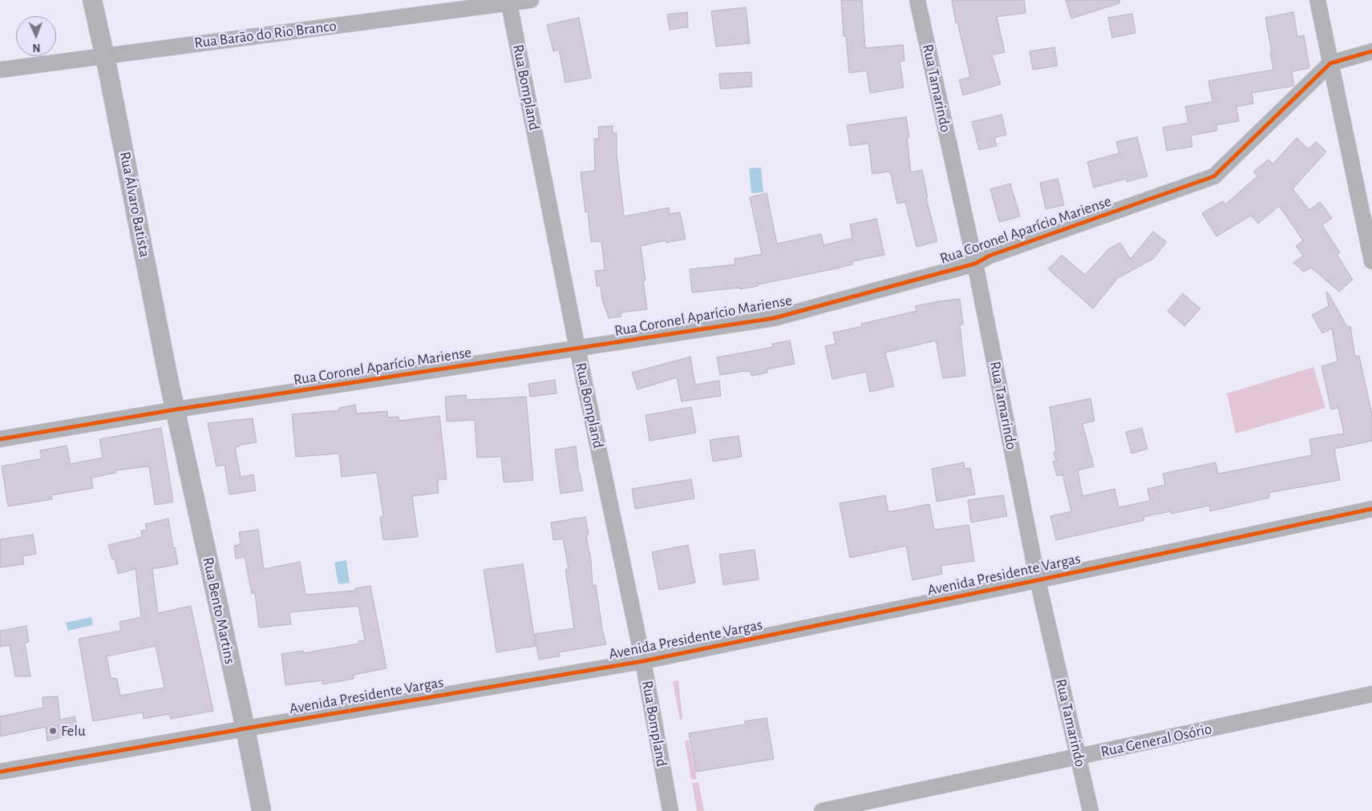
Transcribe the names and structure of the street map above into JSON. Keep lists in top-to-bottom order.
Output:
{
  "streets": {
    "street": [
      "Rua Barão do Rio Branco",
      "Rua Bompland",
      "Rua Tamarindo",
      "Rua Álvaro Batista",
      "Rua Coronel Aparício Mariense",
      "Avenida Presidente Vargas",
      "Rua Bento Martins",
      "Rua General Osório"
    ]
  },
  "crossings": [
    ["Rua Barão do Rio Branco", "Rua Bompland"],
    ["Rua Barão do Rio Branco", "Rua Álvaro Batista"],
    ["Rua Bompland", "Rua Coronel Aparício Mariense"],
    ["Rua Bompland", "Avenida Presidente Vargas"],
    ["Rua Tamarindo", "Rua Coronel Aparício Mariense"],
    ["Rua Tamarindo", "Avenida Presidente Vargas"],
    ["Rua Tamarindo", "Rua General Osório"],
    ["Rua Álvaro Batista", "Rua Coronel Aparício Mariense"],
    ["Rua Álvaro Batista", "Rua Bento Martins"],
    ["Rua Coronel Aparício Mariense", "Rua Bento Martins"],
    ["Avenida Presidente Vargas", "Rua Bento Martins"]
  ],
  "places": ["Felu"],
  "north": "bottom"
}
